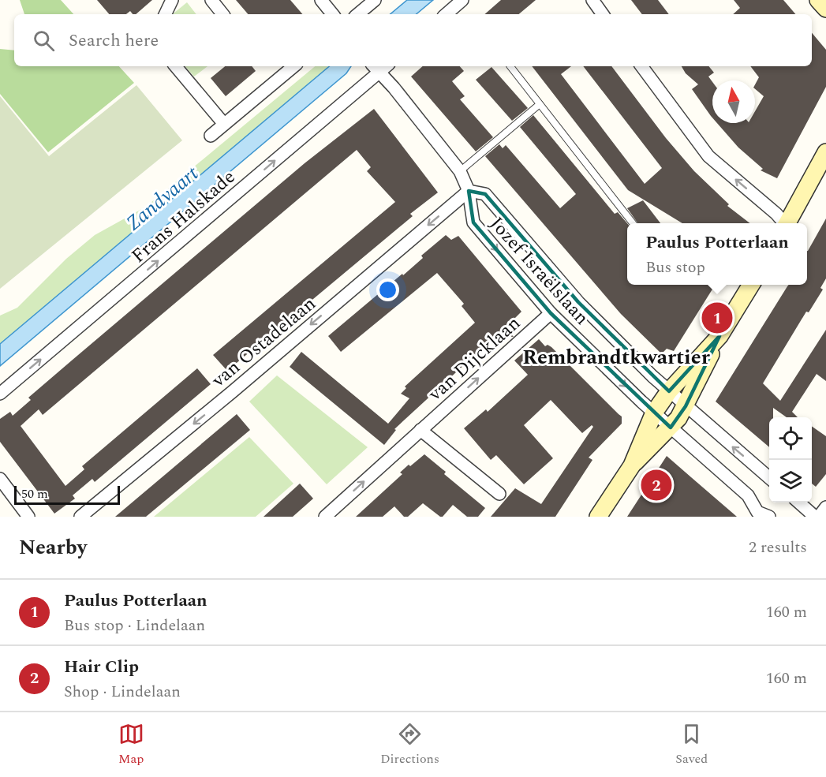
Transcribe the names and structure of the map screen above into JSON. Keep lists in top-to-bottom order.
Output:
{
  "streets": {
    "street": [
      "Frans Halskade",
      "Jozef Israëlslaan",
      "van Ostadelaan",
      "van Dijcklaan"
    ]
  },
  "crossings": [
    ["Frans Halskade", "Jozef Israëlslaan"],
    ["Jozef Israëlslaan", "van Ostadelaan"],
    ["Jozef Israëlslaan", "van Dijcklaan"]
  ],
  "one_way": ["Frans Halskade", "van Ostadelaan", "van Dijcklaan"],
  "districts": ["Rembrandtkwartier"],
  "water": ["Zandvaart"],
  "scale_bar": "50 m",
  "north": "top",
  "page": {
    "search": "Search here",
    "popup": ["Paulus Potterlaan", "Bus stop"],
    "pins": ["1", "2"],
    "scale": "50 m",
    "heading": ["Nearby", "2 results"],
    "list": [
      {
        "mark": "1",
        "name": "Paulus Potterlaan",
        "note": "Bus stop · Lindelaan",
        "value": "160 m"
      },
      {
        "mark": "2",
        "name": "Hair Clip",
        "note": "Shop · Lindelaan",
        "value": "160 m"
      }
    ],
    "nav": ["Map", "Directions", "Saved"]
  }
}
